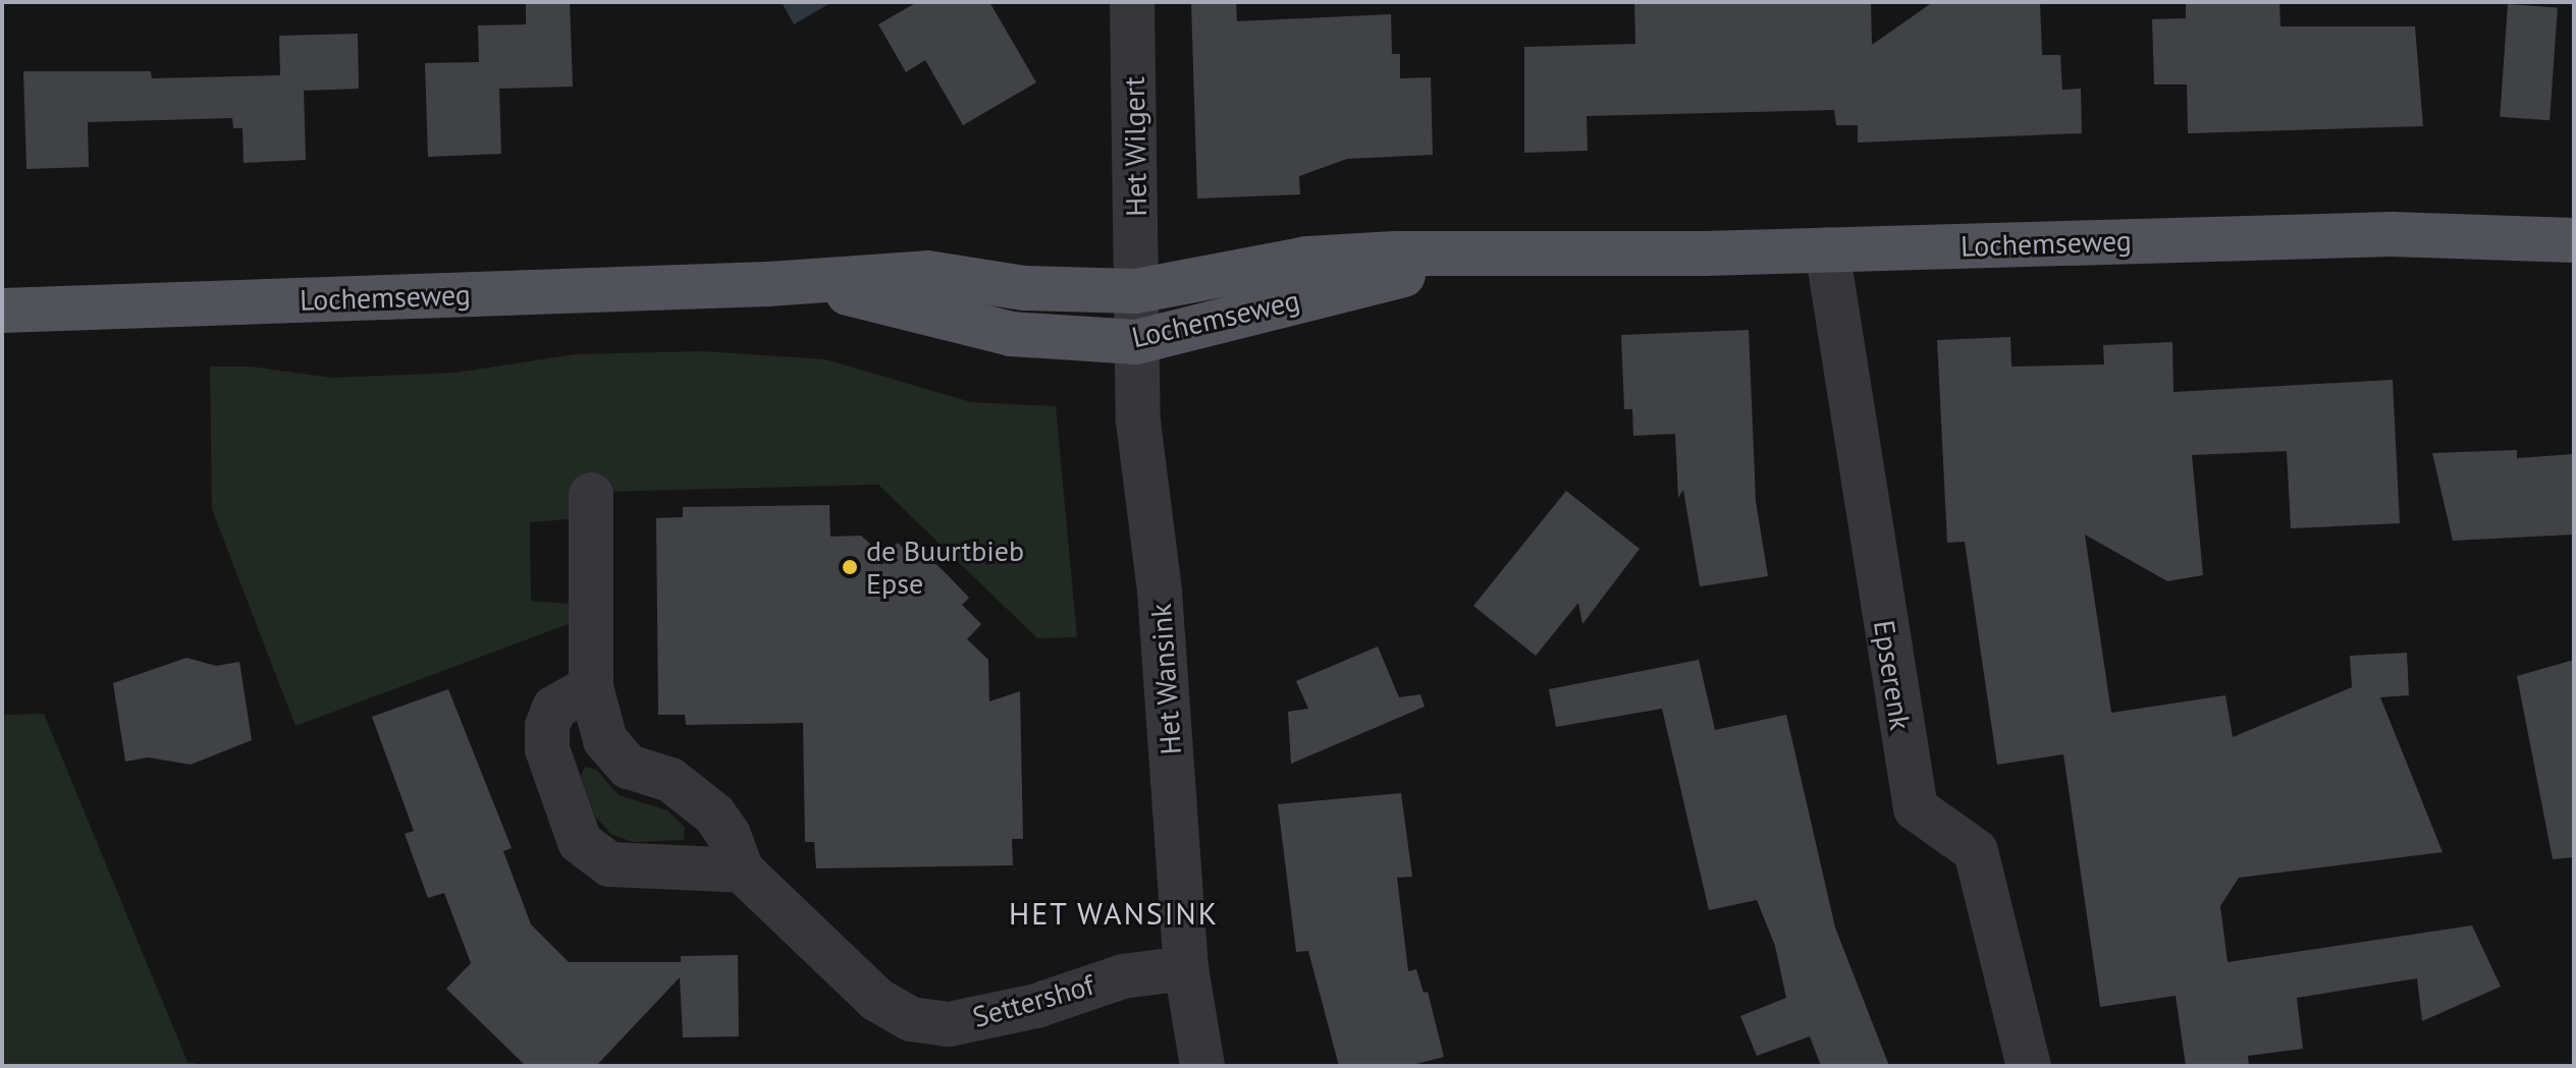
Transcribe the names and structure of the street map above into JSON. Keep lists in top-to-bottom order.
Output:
{
  "streets": {
    "main road": ["Lochemseweg"],
    "street": [
      "Het Wilgert",
      "Epserenk",
      "Het Wansink",
      "Settershof"
    ]
  },
  "crossings": [
    ["Het Wilgert", "Lochemseweg"],
    ["Het Wilgert", "Het Wansink"],
    ["Lochemseweg", "Epserenk"],
    ["Lochemseweg", "Het Wansink"],
    ["Het Wansink", "Settershof"]
  ],
  "districts": ["HET WANSINK"],
  "places": ["de Buurtbieb Epse"]
}
